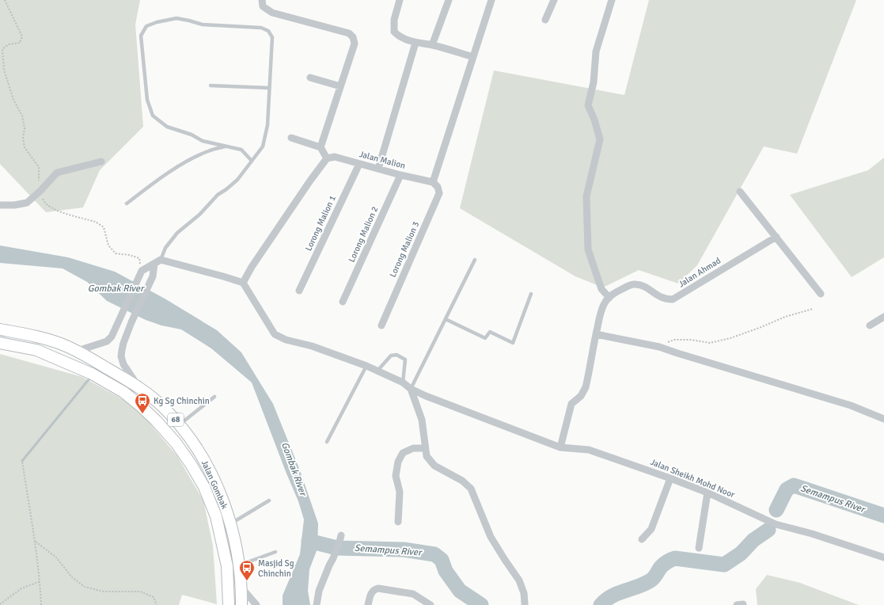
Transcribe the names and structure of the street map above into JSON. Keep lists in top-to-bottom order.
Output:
{
  "streets": {
    "main road": ["68", "Jalan Gombak"],
    "street": [
      "Jalan Malion",
      "Lorong Malion 1",
      "Lorong Malion 2",
      "Lorong Malion 3",
      "Jalan Ahmad",
      "Jalan Sheikh Mohd Noor"
    ]
  },
  "crossings": [
    ["Jalan Malion", "Lorong Malion 1"],
    ["Jalan Malion", "Lorong Malion 2"],
    ["Jalan Malion", "Lorong Malion 3"]
  ],
  "water": ["Gombak River", "Semampus River"],
  "places": {
    "bus stop": ["Kg Sg Chinchin", "Masjid Sg Chinchin"]
  }
}
